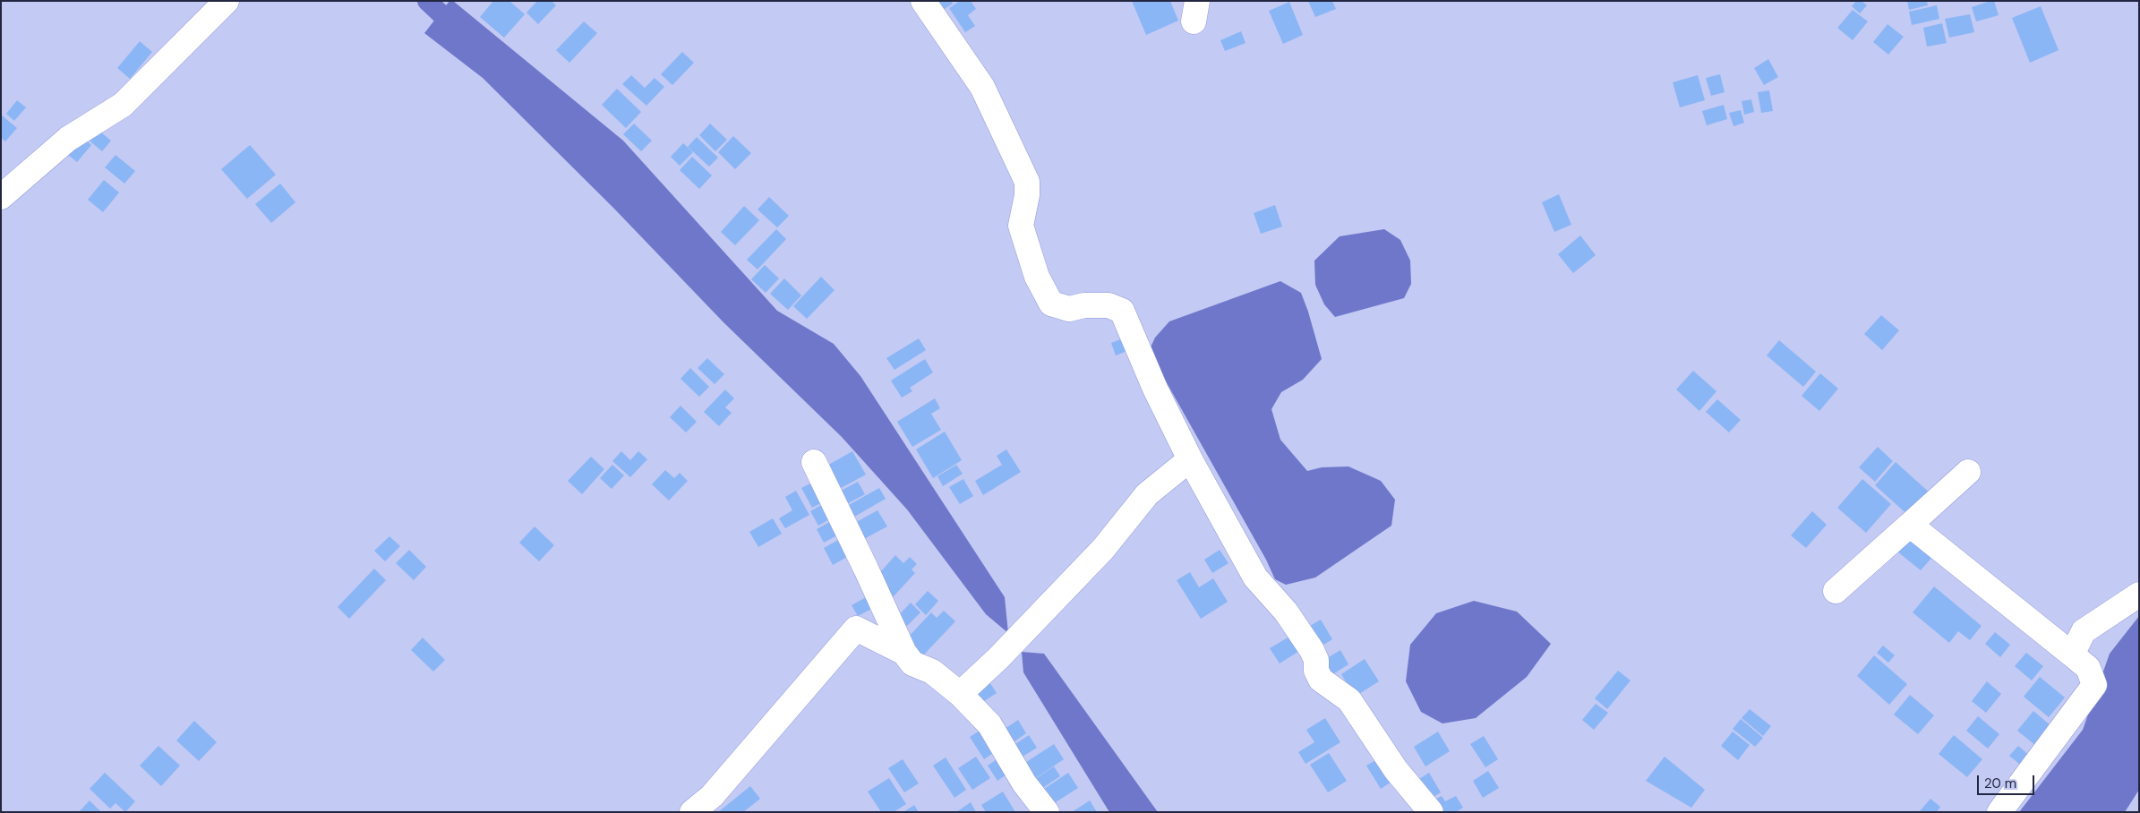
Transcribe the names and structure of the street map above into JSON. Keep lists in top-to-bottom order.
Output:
{
  "scale_bar": "20 m"
}
